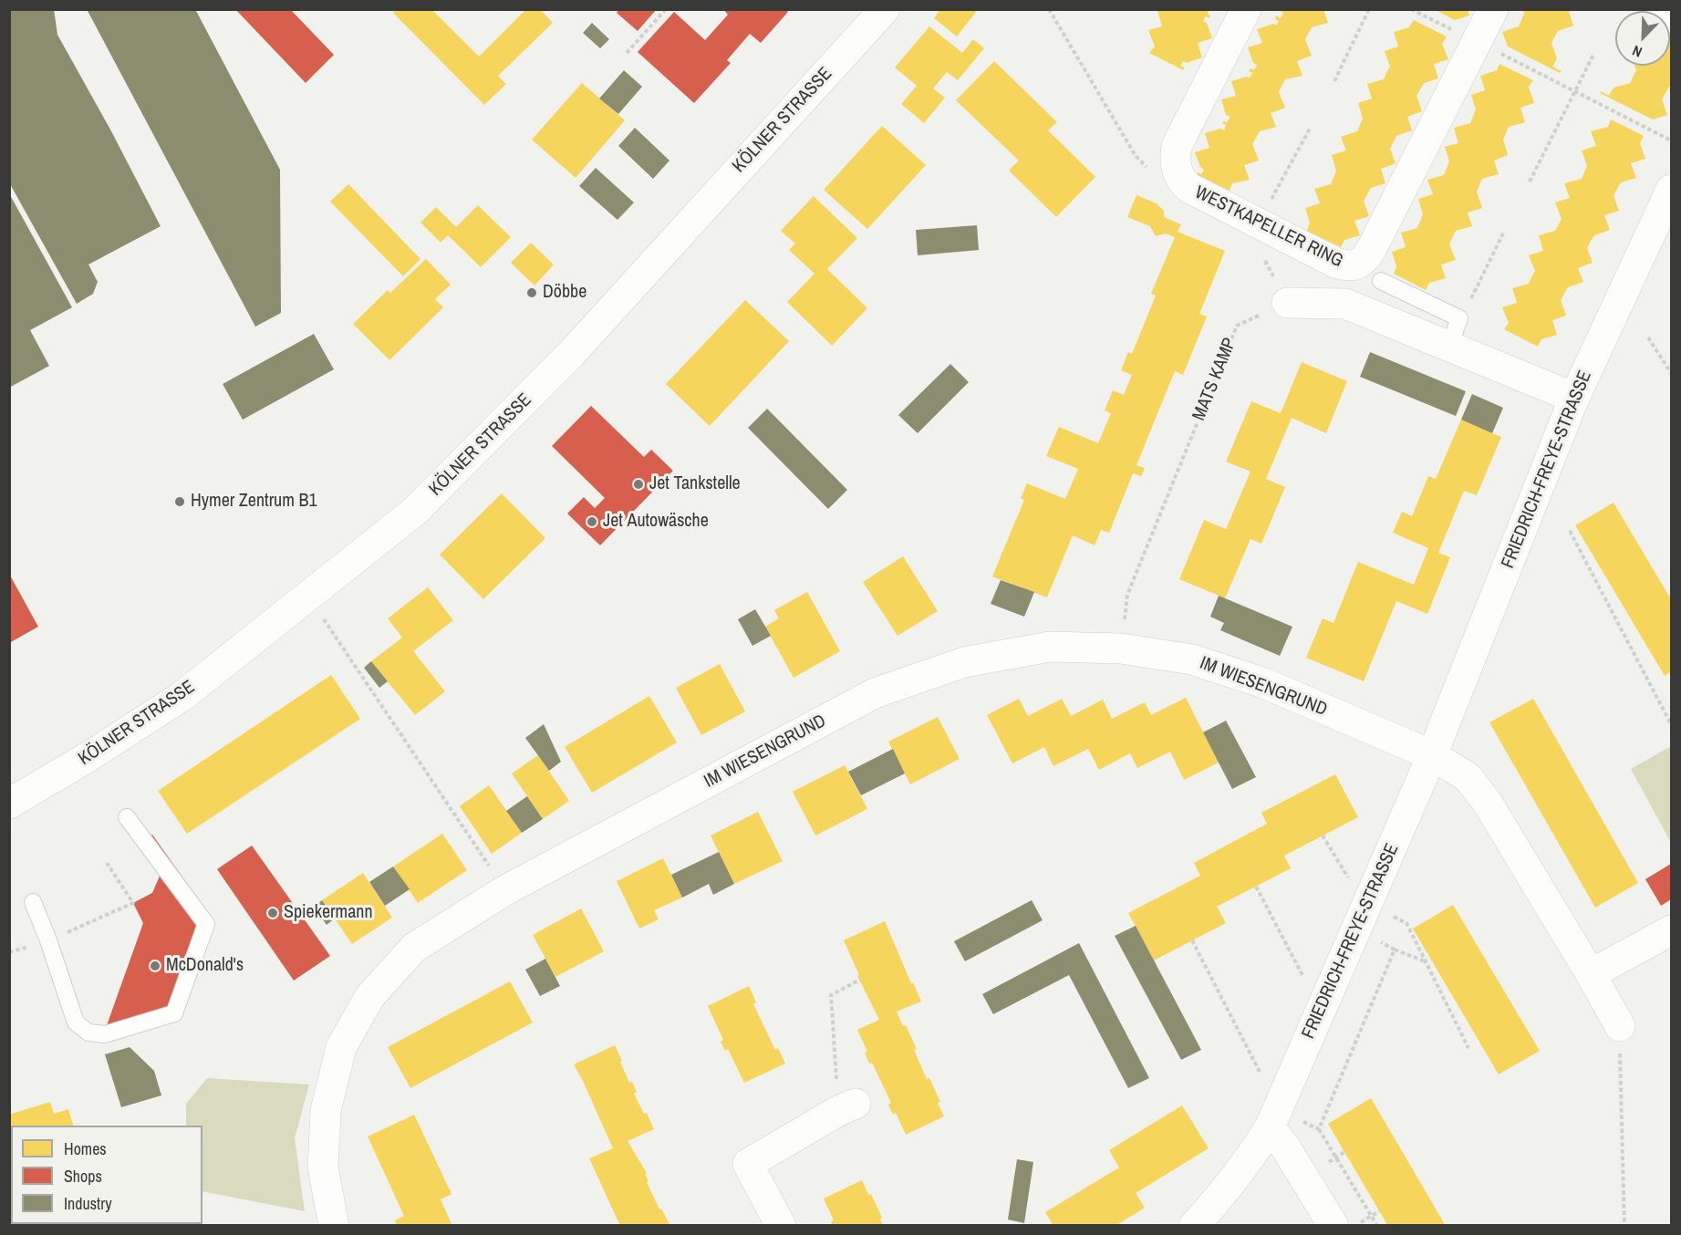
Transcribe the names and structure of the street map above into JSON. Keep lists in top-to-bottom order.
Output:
{
  "streets": {
    "street": [
      "KÖLNER STRASSE",
      "WESTKAPELLER RING",
      "FRIEDRICH-FREYE-STRASSE",
      "IM WIESENGRUND"
    ],
    "path": ["MATS KAMP"]
  },
  "crossings": [
    ["MATS KAMP", "IM WIESENGRUND"],
    ["FRIEDRICH-FREYE-STRASSE", "IM WIESENGRUND"]
  ],
  "places": [
    "Döbbe",
    "Jet Tankstelle",
    "Hymer Zentrum B1",
    "Jet Autowäsche",
    "Spiekermann",
    "McDonald's"
  ],
  "legend": ["Homes", "Shops", "Industry"],
  "north": "bottom left"
}
